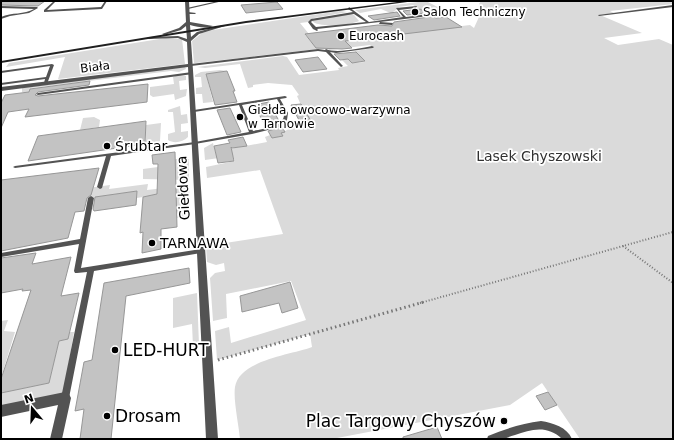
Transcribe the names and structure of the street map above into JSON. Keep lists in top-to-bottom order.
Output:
{
  "streets": {
    "street": ["Biała", "Giełdowa"]
  },
  "crossings": [
    ["Biała", "Giełdowa"]
  ],
  "parks": ["Lasek Chyszowski"],
  "places": [
    "Salon Techniczny",
    "Eurocash",
    "Giełda owocowo-warzywna w Tarnowie",
    "Śrubtar",
    "TARNAWA",
    "LED-HURT",
    "Drosam",
    "Plac Targowy Chyszów"
  ],
  "north": "top"
}
